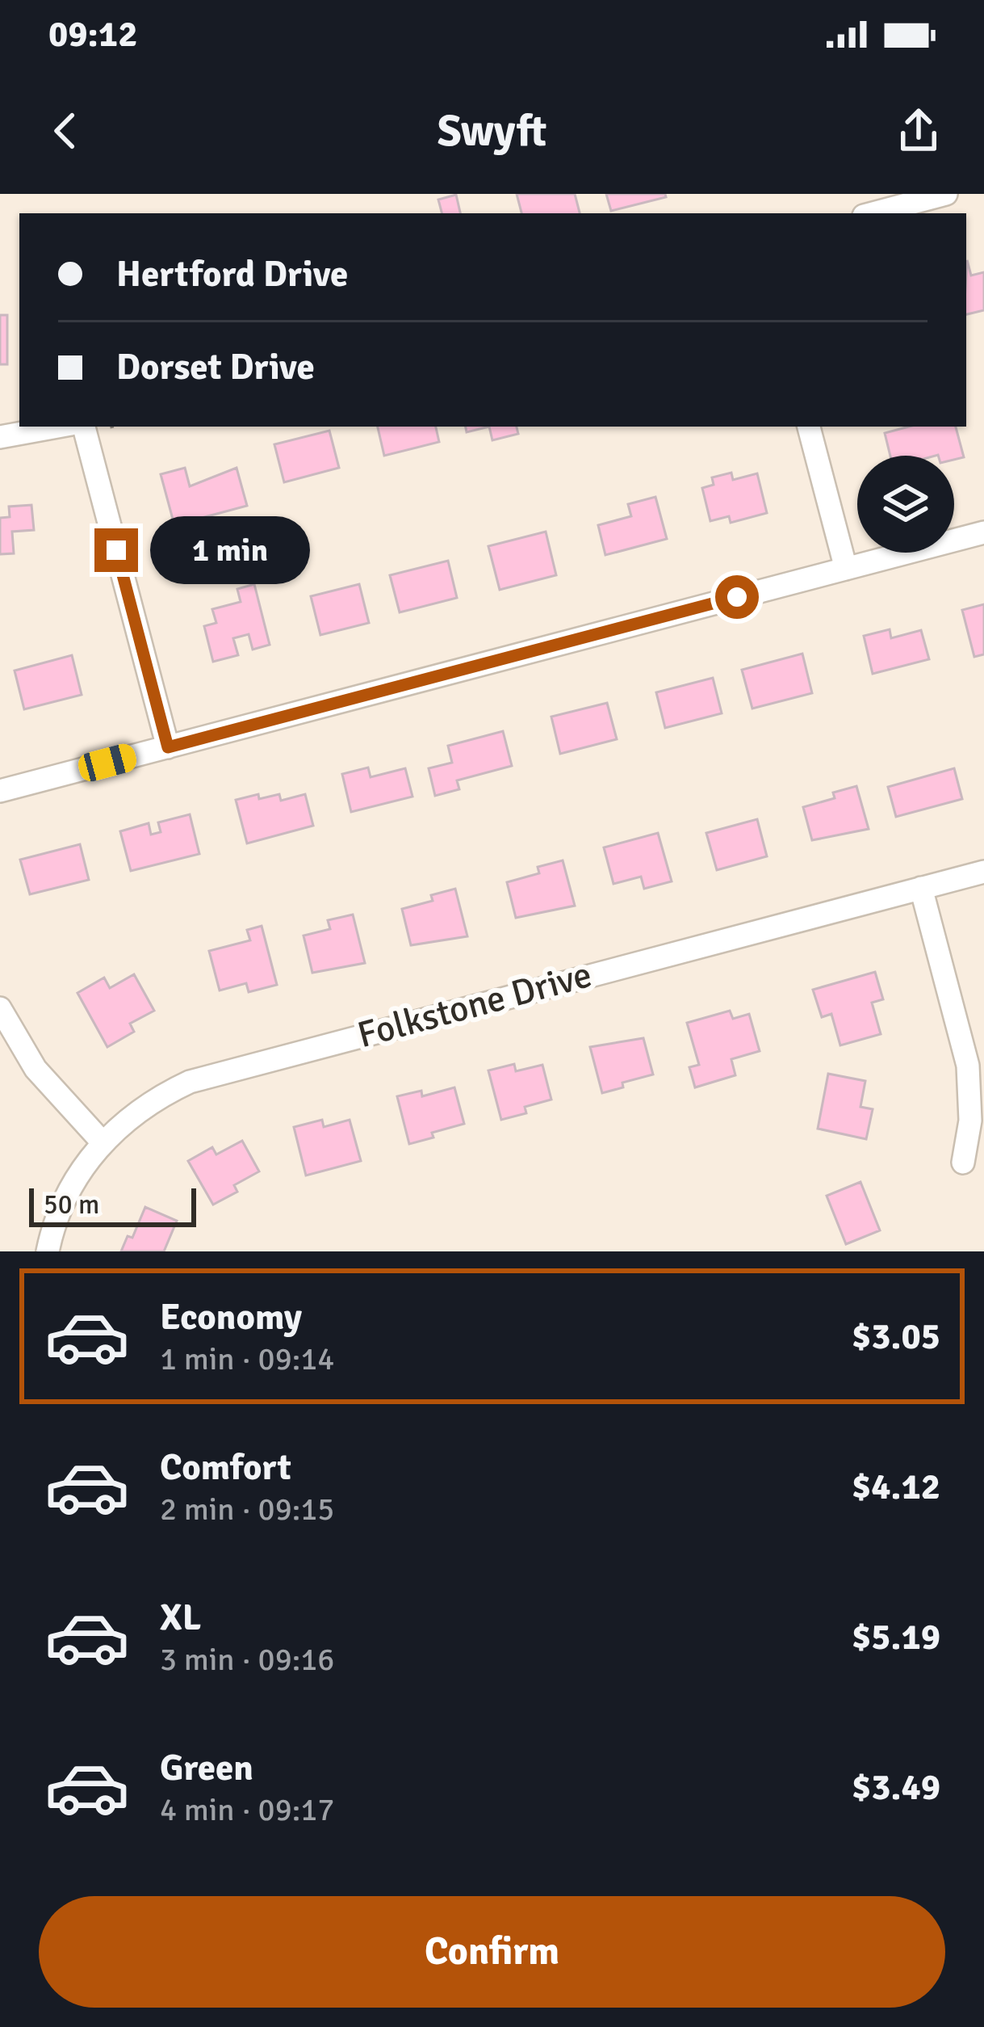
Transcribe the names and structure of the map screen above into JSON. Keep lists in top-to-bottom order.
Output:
{
  "streets": {
    "street": ["Folkstone Drive"]
  },
  "scale_bar": "50 m",
  "page": {
    "status": "09:12",
    "header": "Swyft",
    "banner": ["Hertford Drive", "Dorset Drive"],
    "bubble": "1 min",
    "scale": "50 m",
    "list": [
      {
        "name": "Economy",
        "note": "1 min · 09:14",
        "value": "$3.05"
      },
      {
        "name": "Comfort",
        "note": "2 min · 09:15",
        "value": "$4.12"
      },
      {
        "name": "XL",
        "note": "3 min · 09:16",
        "value": "$5.19"
      },
      {
        "name": "Green",
        "note": "4 min · 09:17",
        "value": "$3.49"
      }
    ],
    "buttons": "Confirm"
  }
}
